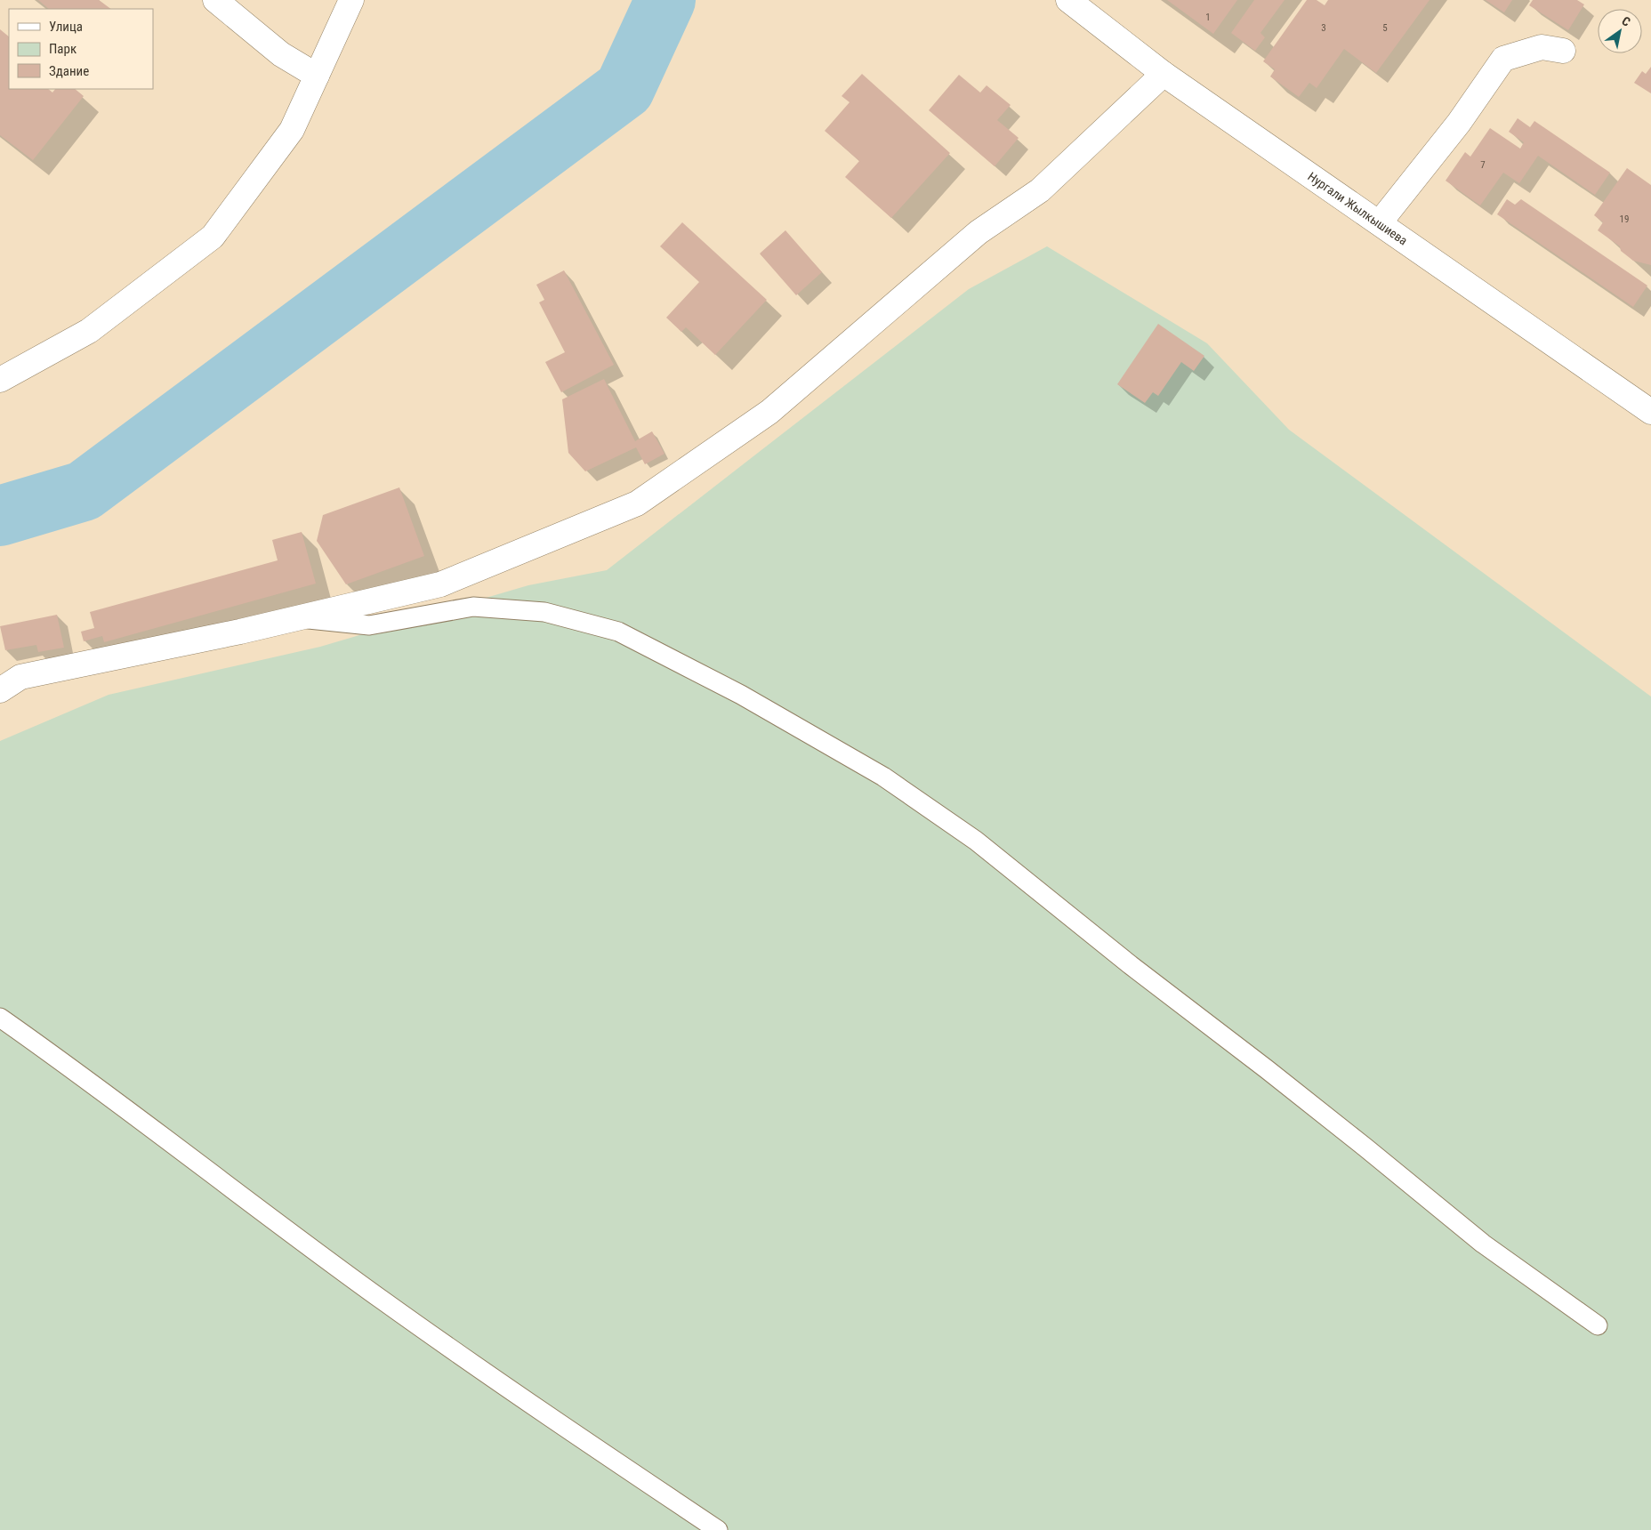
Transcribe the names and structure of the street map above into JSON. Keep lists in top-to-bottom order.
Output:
{
  "streets": {
    "street": ["Нургали Жылкышиева"]
  },
  "house_numbers": [
    "1",
    "3",
    "5",
    "7",
    "19"
  ],
  "legend": ["Улица", "Парк", "Здание"],
  "north": "top right"
}
